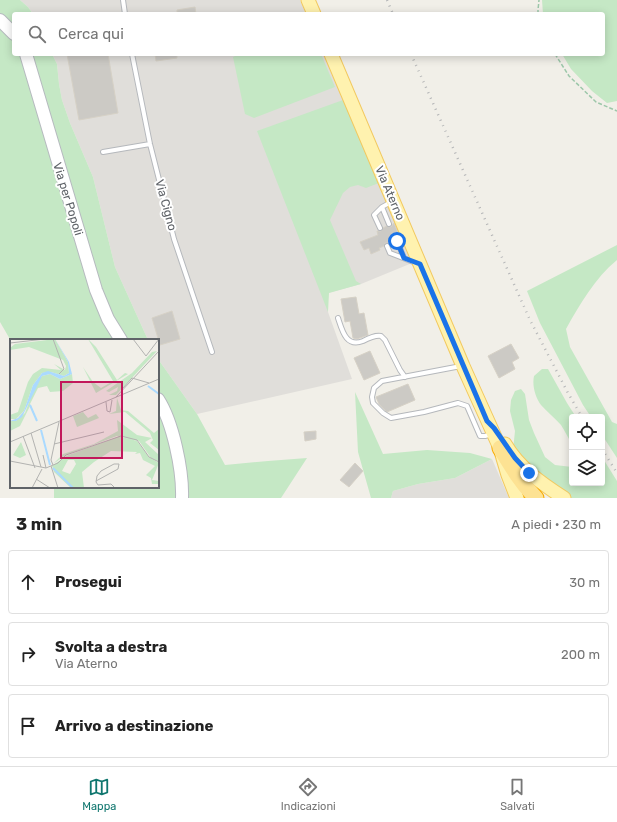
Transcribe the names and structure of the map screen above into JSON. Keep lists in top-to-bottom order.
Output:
{
  "streets": {
    "main road": ["Via Aterno", "Via per Popoli"],
    "lane": ["Via Cigno"]
  },
  "page": {
    "search": "Cerca qui",
    "heading": ["3 min", "A piedi · 230 m"],
    "list": [
      ["Prosegui", "30 m"],
      ["Svolta a destra", "Via Aterno", "200 m"],
      "Arrivo a destinazione"
    ],
    "nav": ["Mappa", "Indicazioni", "Salvati"]
  }
}
